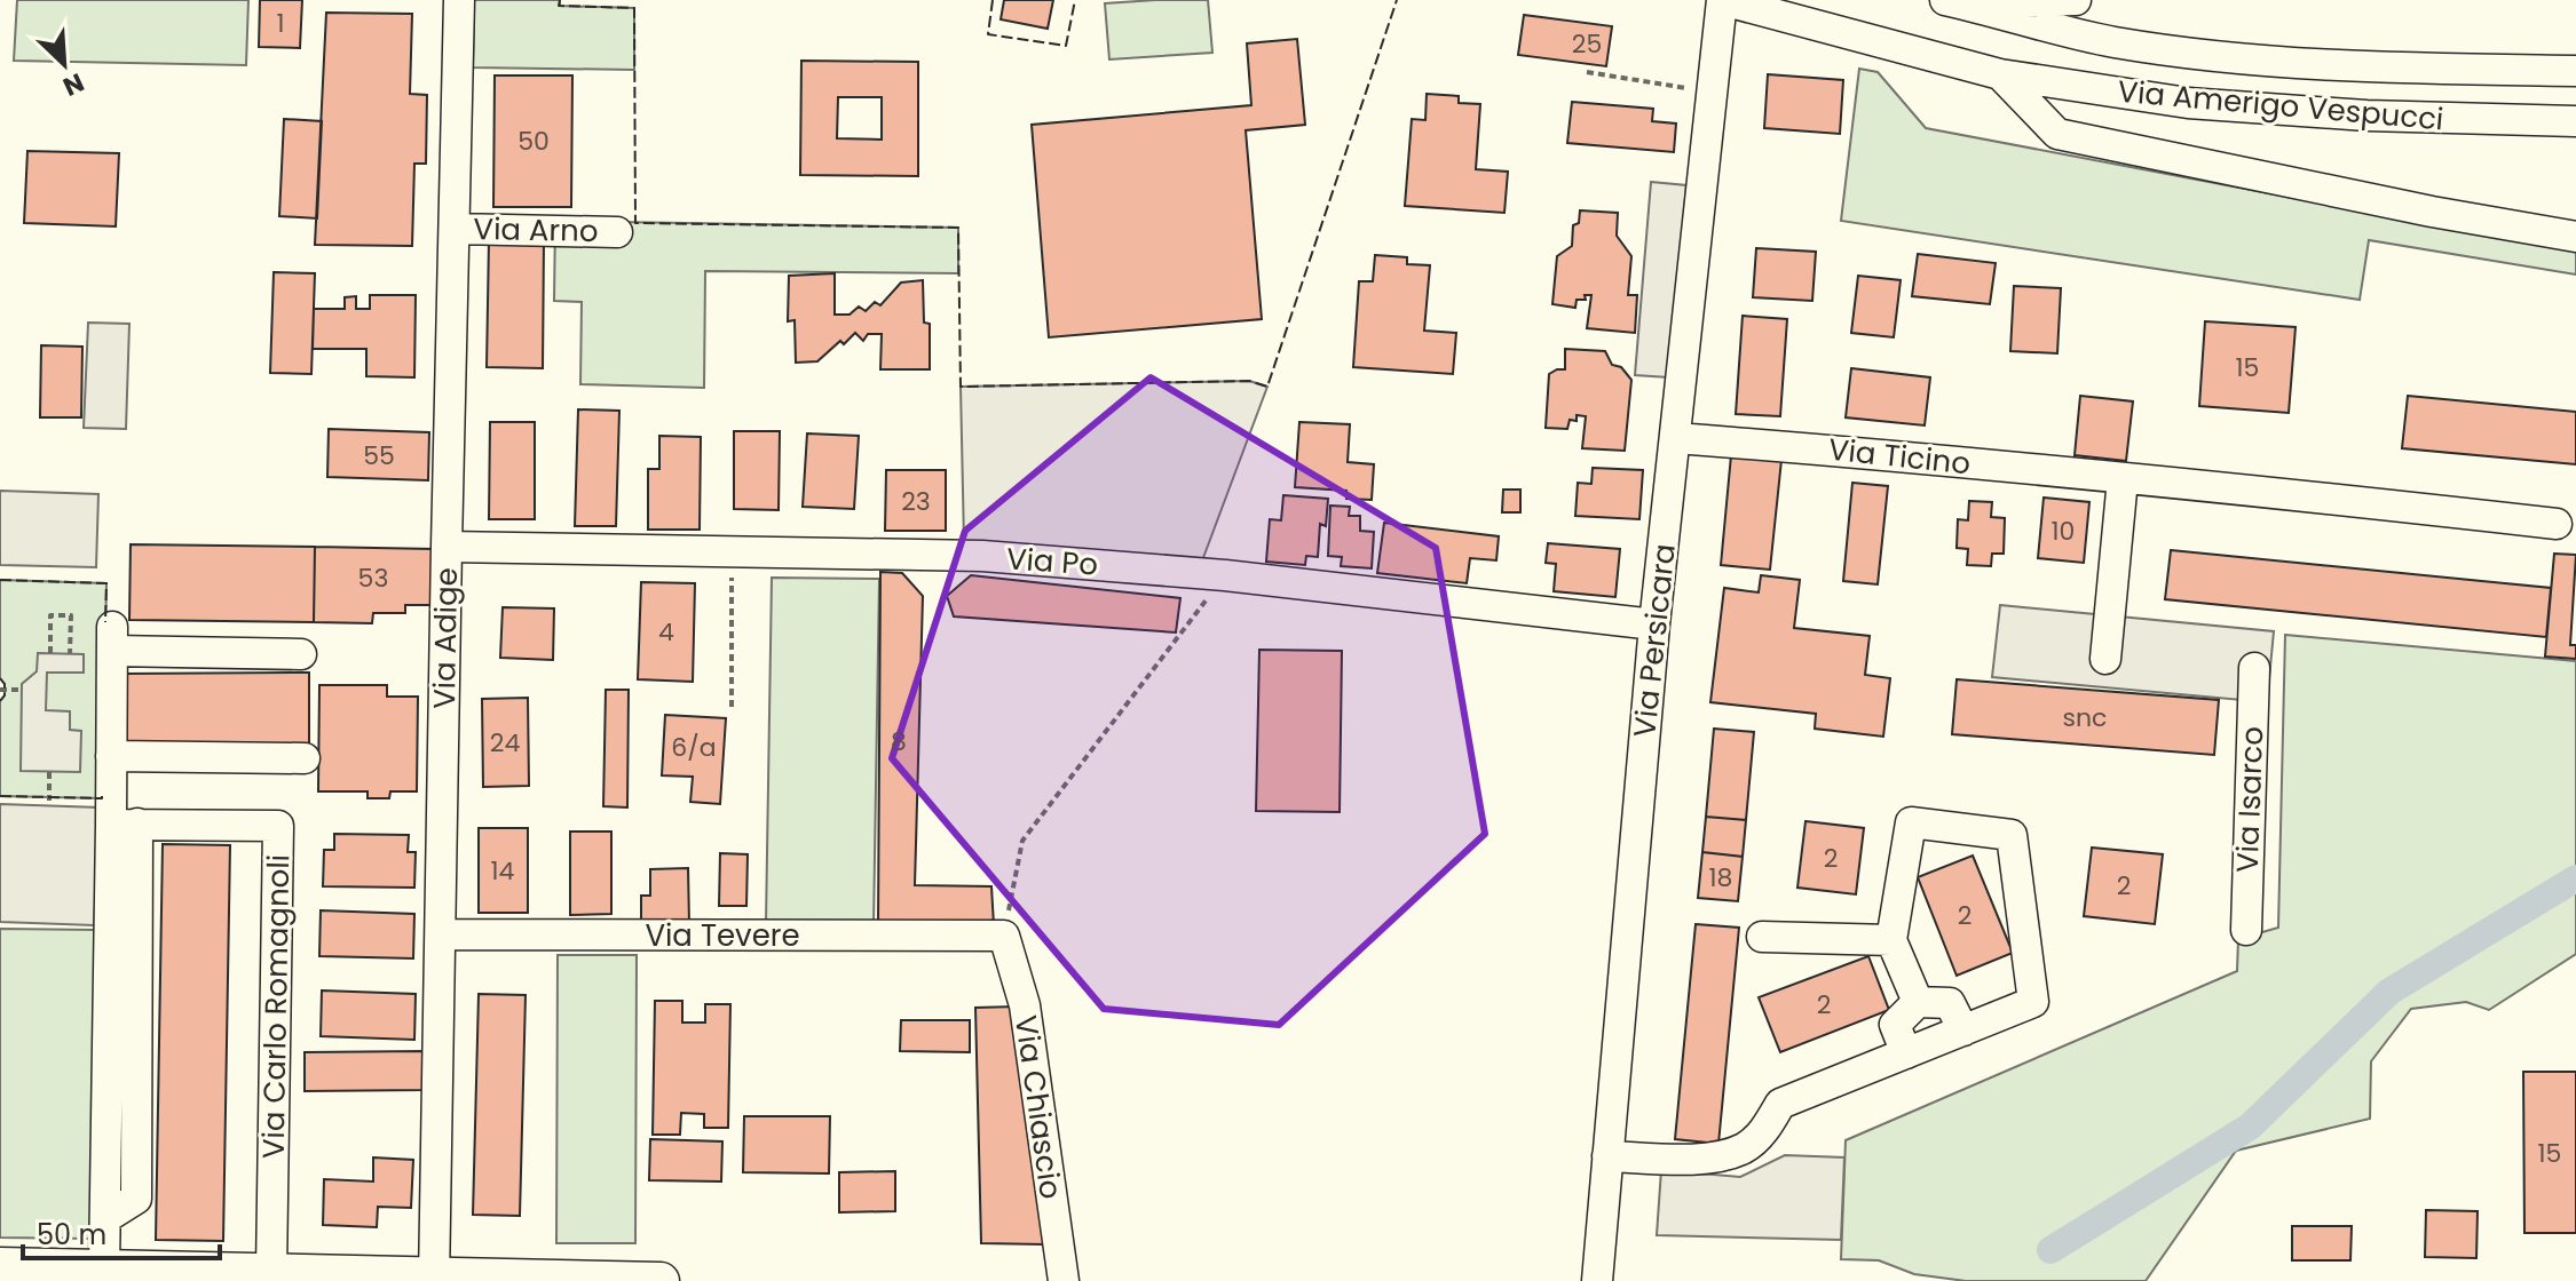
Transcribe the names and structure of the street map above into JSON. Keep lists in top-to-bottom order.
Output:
{
  "streets": {
    "street": [
      "Via Amerigo Vespucci",
      "Via Arno",
      "Via Ticino",
      "Via Po",
      "Via Adige",
      "Via Persicara",
      "Via Isarco",
      "Via Tevere",
      "Via Carlo Romagnoli",
      "Via Chiascio"
    ]
  },
  "crossings": [
    ["Via Amerigo Vespucci", "Via Persicara"],
    ["Via Arno", "Via Adige"],
    ["Via Ticino", "Via Persicara"],
    ["Via Po", "Via Adige"],
    ["Via Po", "Via Persicara"],
    ["Via Adige", "Via Tevere"],
    ["Via Tevere", "Via Chiascio"]
  ],
  "house_numbers": [
    "1",
    "25",
    "50",
    "15",
    "55",
    "23",
    "10",
    "53",
    "4",
    "snc",
    "8",
    "24",
    "6/a",
    "2",
    "14",
    "18",
    "2",
    "2",
    "2",
    "15"
  ],
  "scale_bar": "50 m",
  "north": "bottom right"
}
